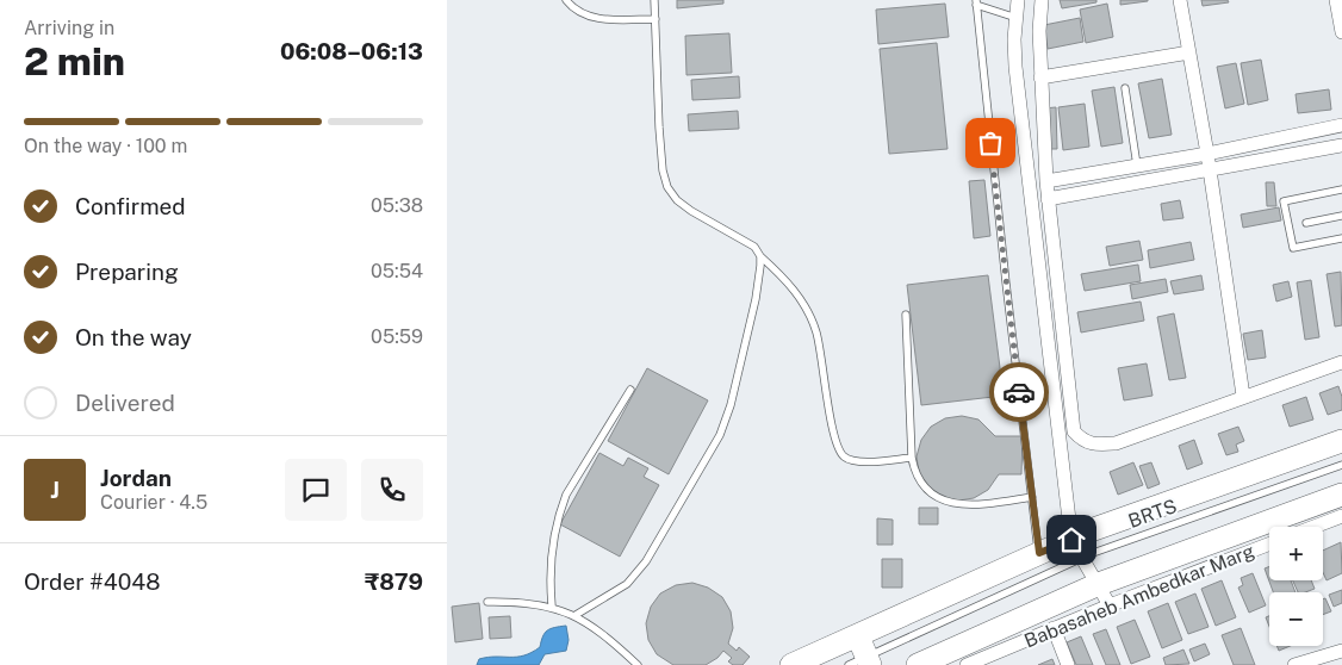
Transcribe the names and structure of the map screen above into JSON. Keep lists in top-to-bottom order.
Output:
{
  "streets": {
    "main road": ["Babasaheb Ambedkar Marg"],
    "lane": ["BRTS"]
  },
  "page": {
    "heading": ["2 min", "Arriving in", "06:08–06:13"],
    "panel": [
      "Jordan",
      "Courier · 4.5",
      "Order #4048",
      "₹879"
    ],
    "bar": "On the way · 100 m",
    "list": [
      ["Confirmed", "05:38"],
      ["Preparing", "05:54"],
      ["On the way", "05:59"],
      "Delivered"
    ],
    "round": "J",
    "map_buttons": ["+", "−"]
  }
}
